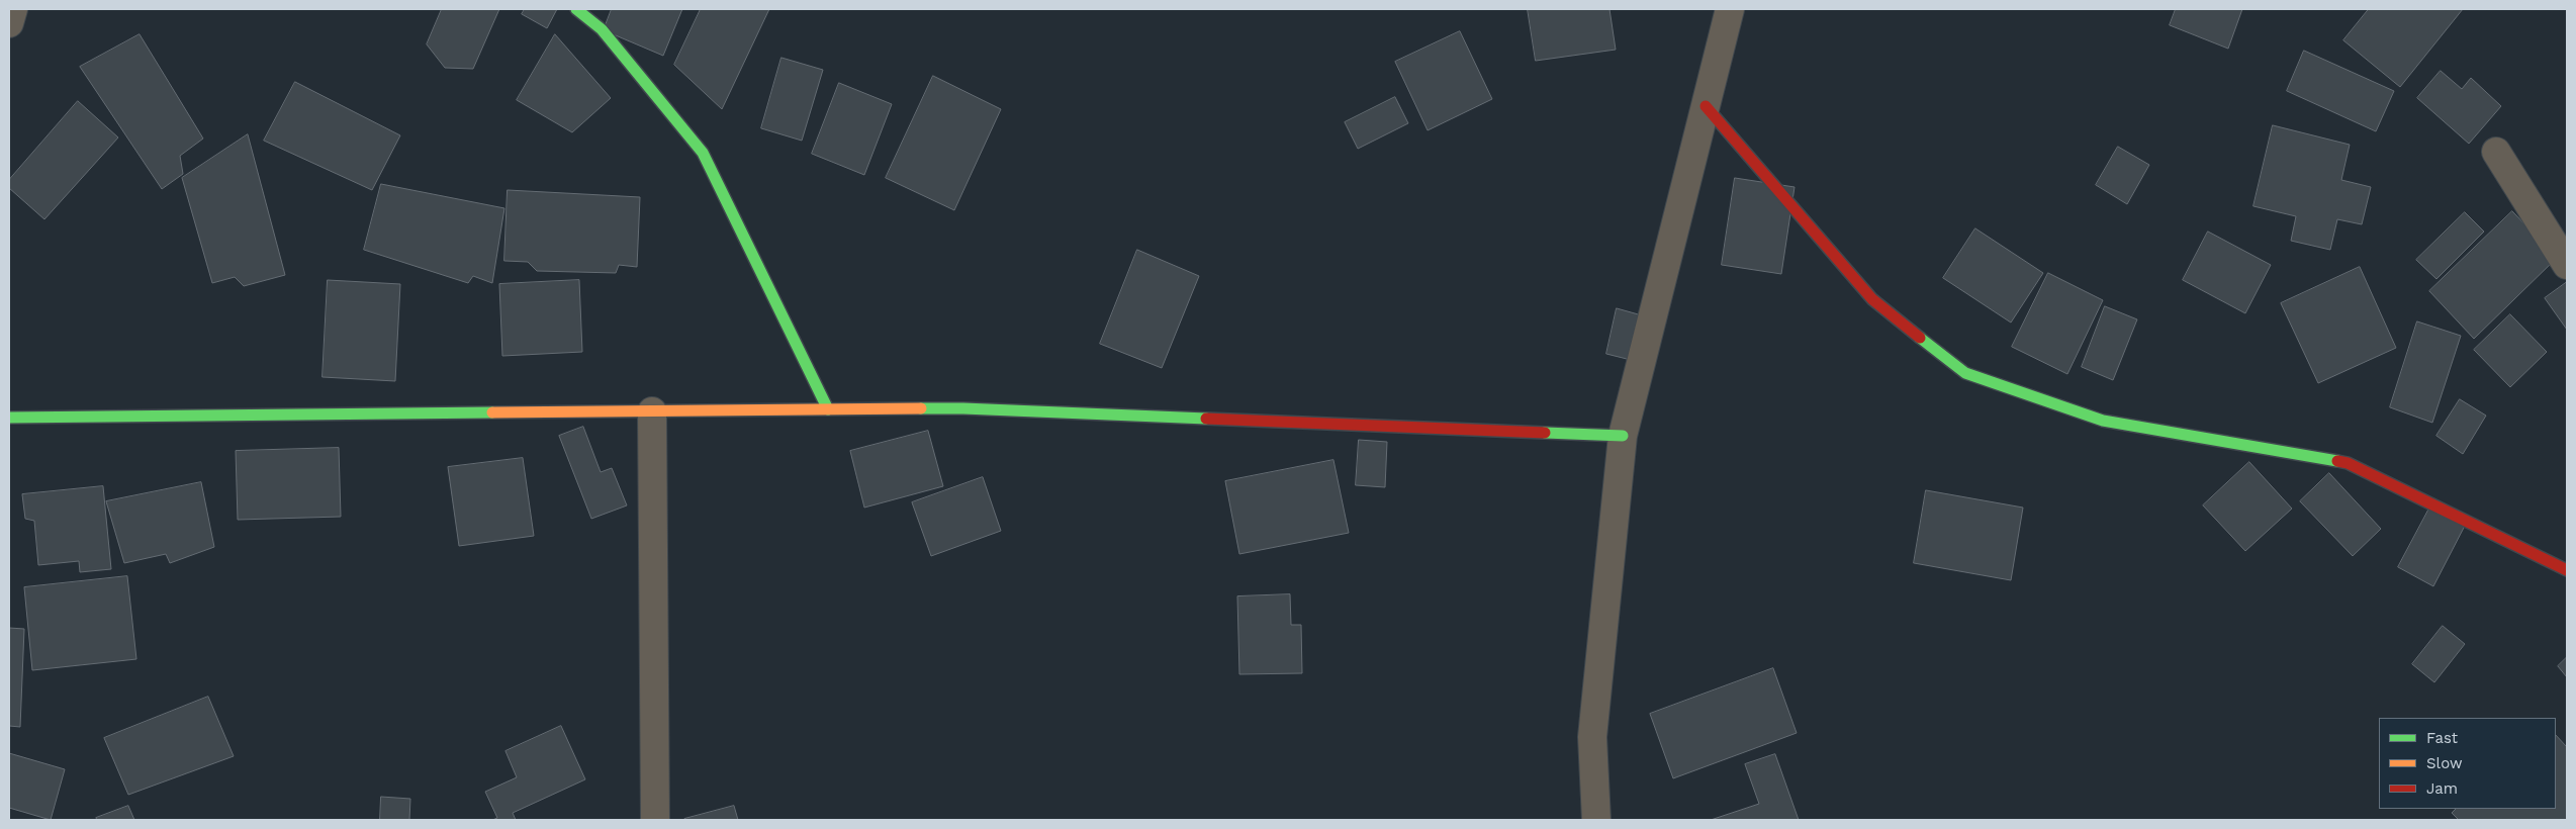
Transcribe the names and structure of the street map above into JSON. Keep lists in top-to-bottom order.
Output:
{
  "legend": ["Fast", "Slow", "Jam"]
}
